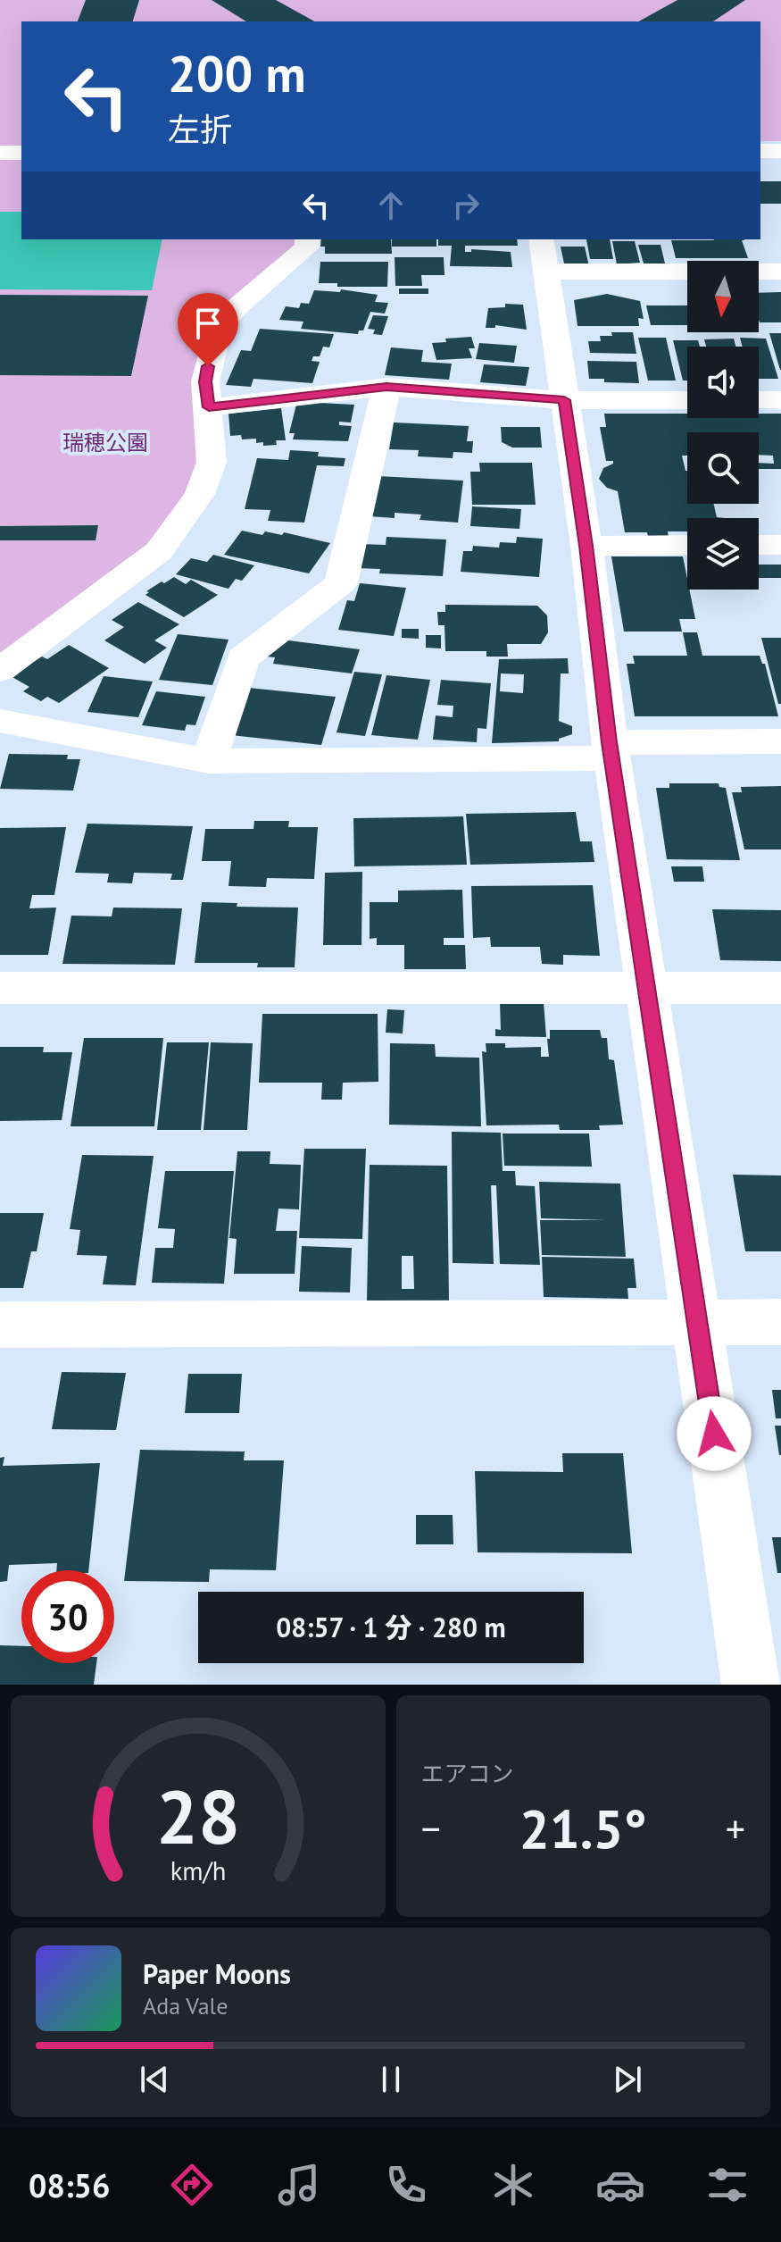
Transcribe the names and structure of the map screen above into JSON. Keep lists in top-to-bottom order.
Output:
{
  "parks": ["瑞穂公園"],
  "north": "bottom",
  "page": {
    "turn": ["200 m", "左折"],
    "limit": "30",
    "trip": "08:57 · 1 分 · 280 m",
    "tile": "エアコン",
    "heat": ["−", "21.5°", "+"],
    "song": ["Paper Moons", "Ada Vale"],
    "tabs": "08:56",
    "gauge": ["28", "km/h"]
  }
}
